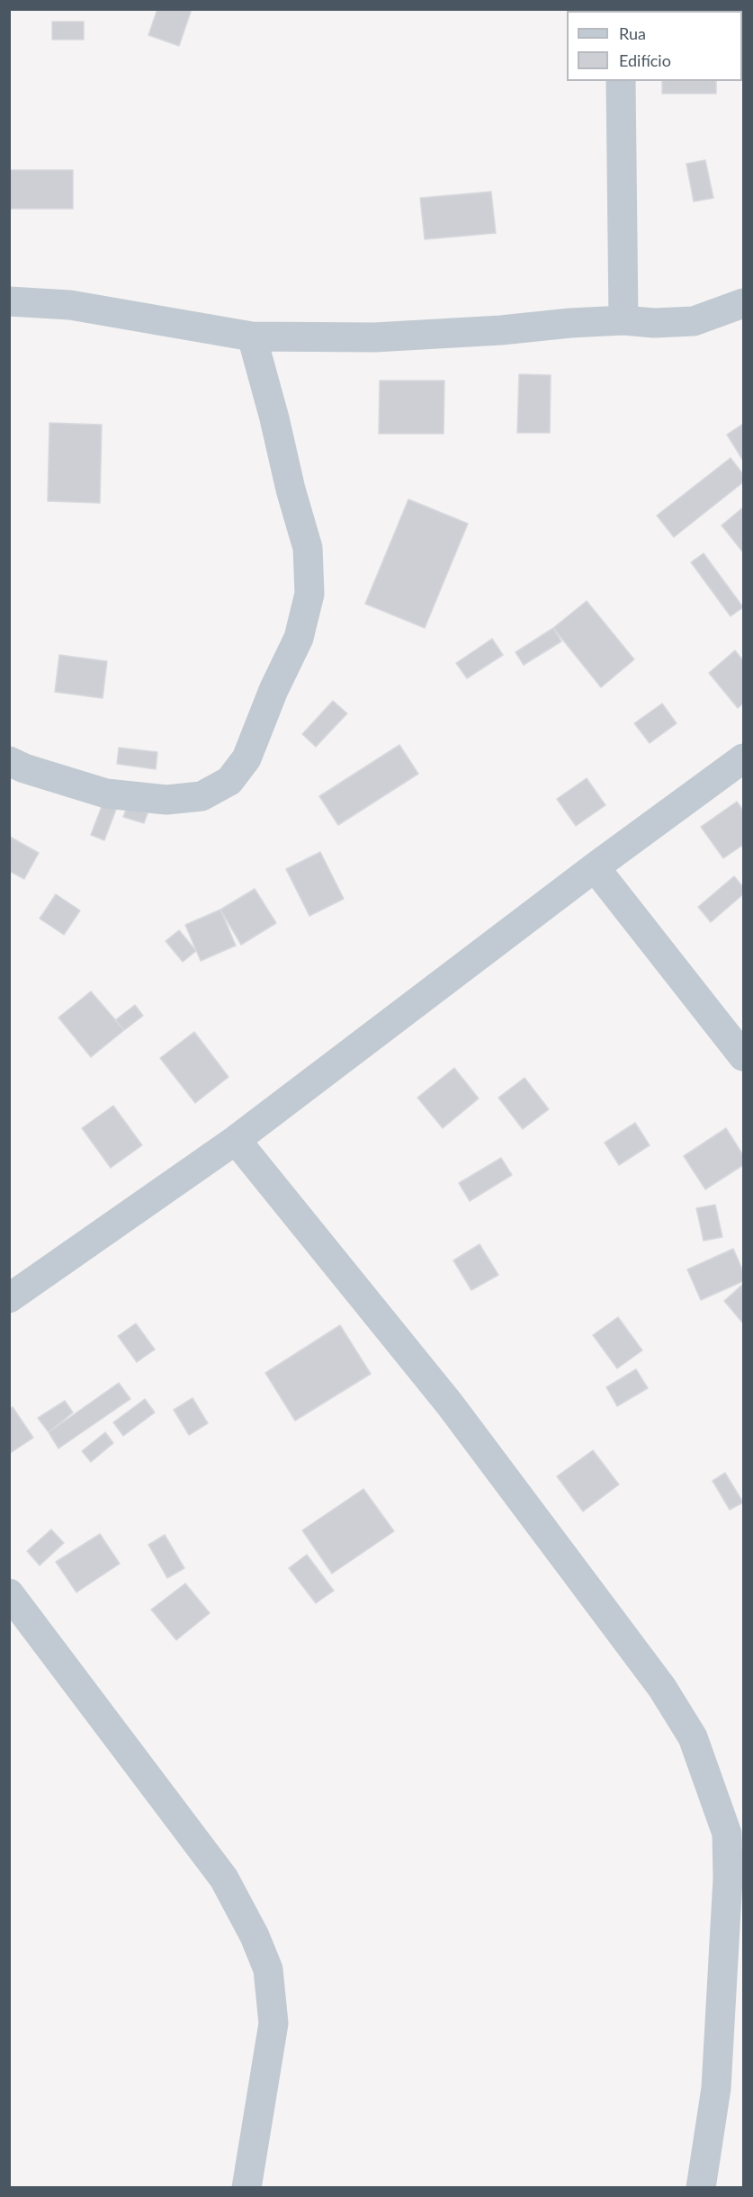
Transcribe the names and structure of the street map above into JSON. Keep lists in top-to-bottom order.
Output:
{
  "legend": ["Rua", "Edifício"]
}
